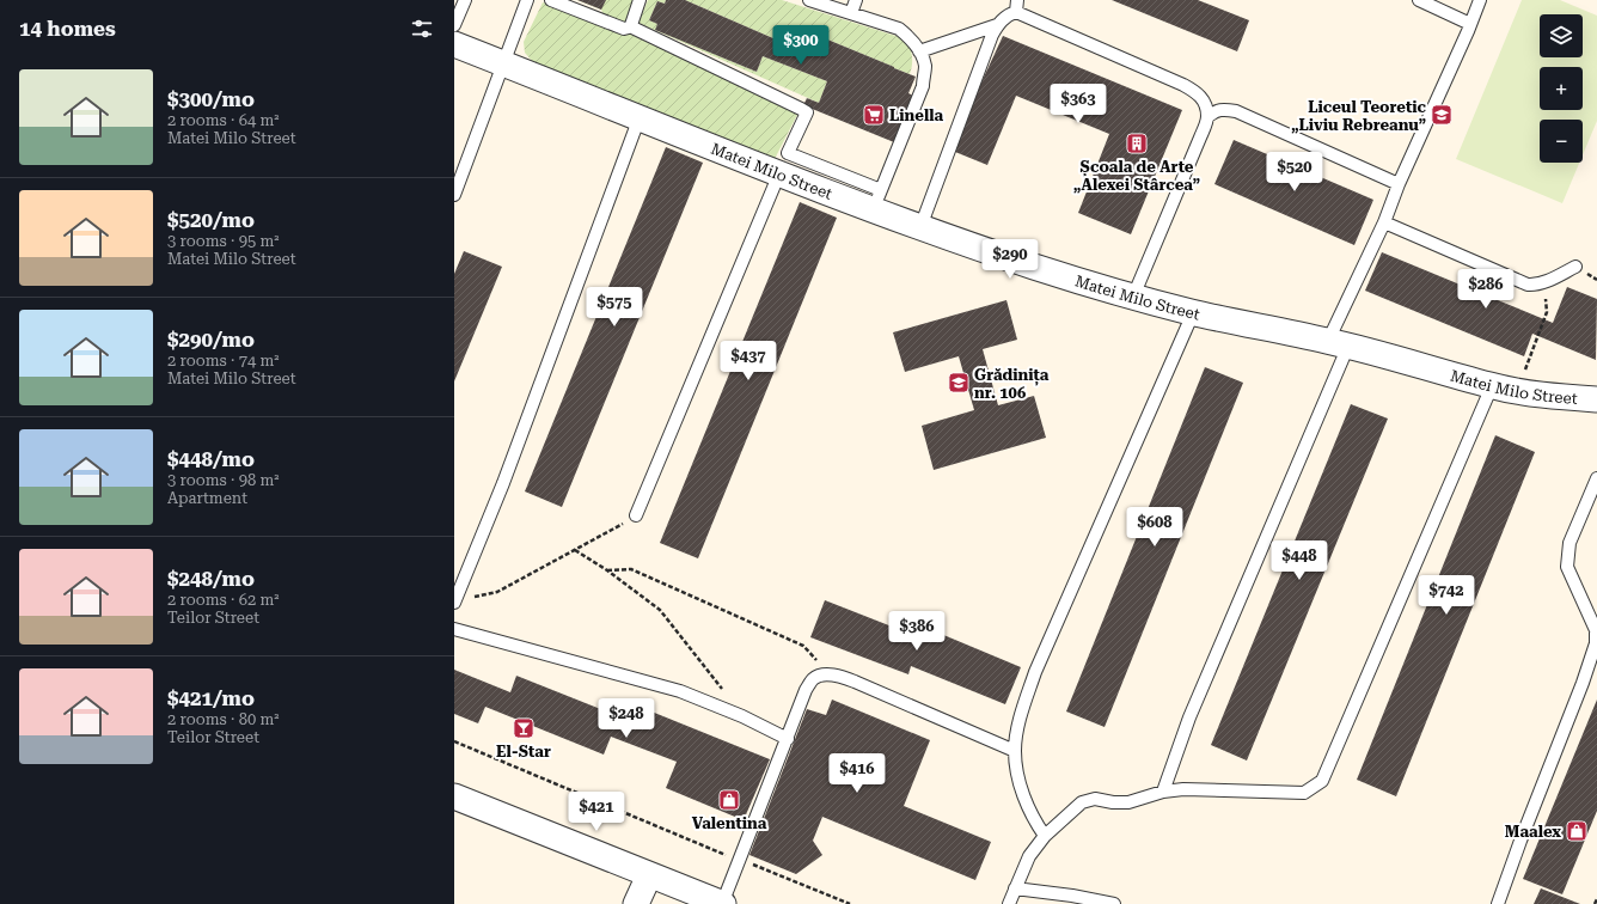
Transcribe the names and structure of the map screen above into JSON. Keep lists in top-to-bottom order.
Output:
{
  "streets": {
    "street": ["Matei Milo Street"]
  },
  "places": {
    "supermarket": ["Linella"],
    "school or university": ["Liceul Teoretic „Liviu Rebreanu”", "Grădinița nr. 106"],
    "building": ["Școala de Arte „Alexei Stârcea”"],
    "bar": ["El-Star"],
    "shop": ["Valentina", "Maalex"]
  },
  "page": {
    "heading": "14 homes",
    "map_buttons": ["+", "−"],
    "price": [
      "$300",
      "$363",
      "$520",
      "$290",
      "$286",
      "$575",
      "$437",
      "$608",
      "$448",
      "$742",
      "$386",
      "$248",
      "$416",
      "$421"
    ],
    "list": [
      {
        "name": "$300/mo",
        "note": "2 rooms · 64 m² · Matei Milo Street"
      },
      {
        "name": "$520/mo",
        "note": "3 rooms · 95 m² · Matei Milo Street"
      },
      {
        "name": "$290/mo",
        "note": "2 rooms · 74 m² · Matei Milo Street"
      },
      {
        "name": "$448/mo",
        "note": "3 rooms · 98 m² · Apartment"
      },
      {
        "name": "$248/mo",
        "note": "2 rooms · 62 m² · Teilor Street"
      },
      {
        "name": "$421/mo",
        "note": "2 rooms · 80 m² · Teilor Street"
      }
    ]
  }
}
